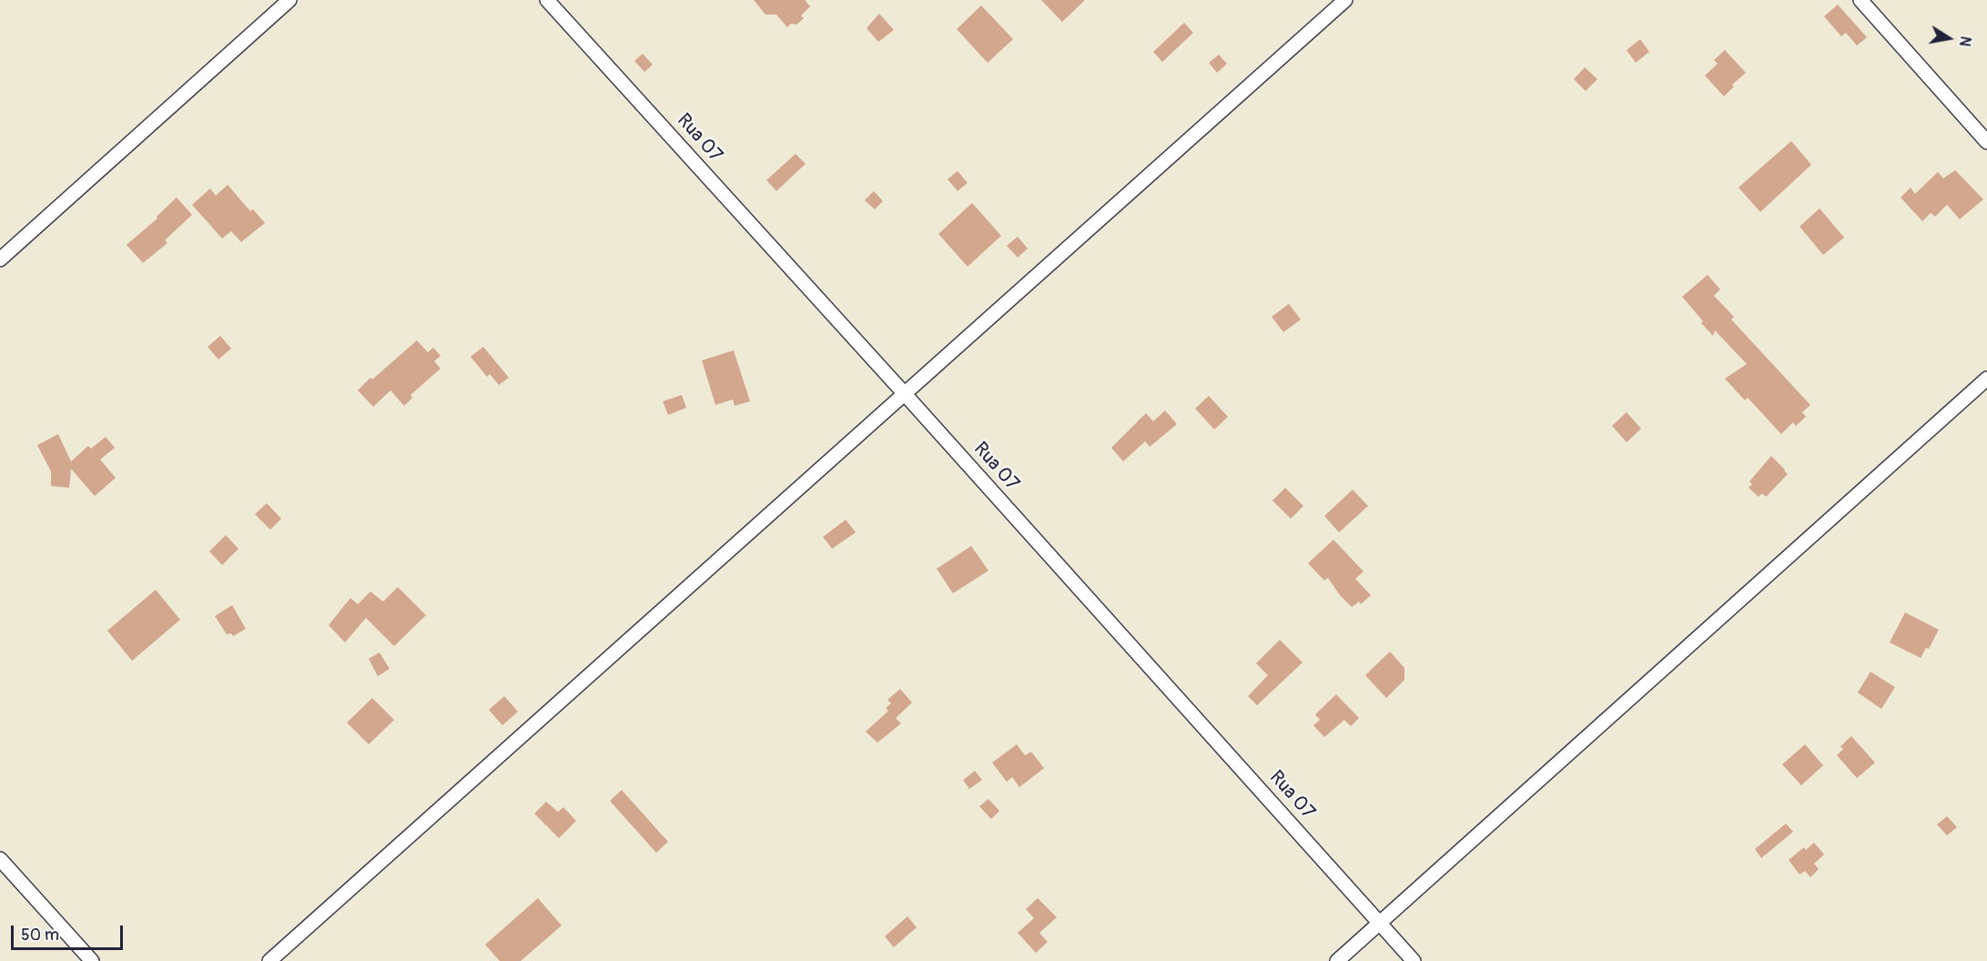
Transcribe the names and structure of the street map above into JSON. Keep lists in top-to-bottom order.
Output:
{
  "streets": {
    "street": ["Rua 07"]
  },
  "scale_bar": "50 m",
  "north": "right"
}
